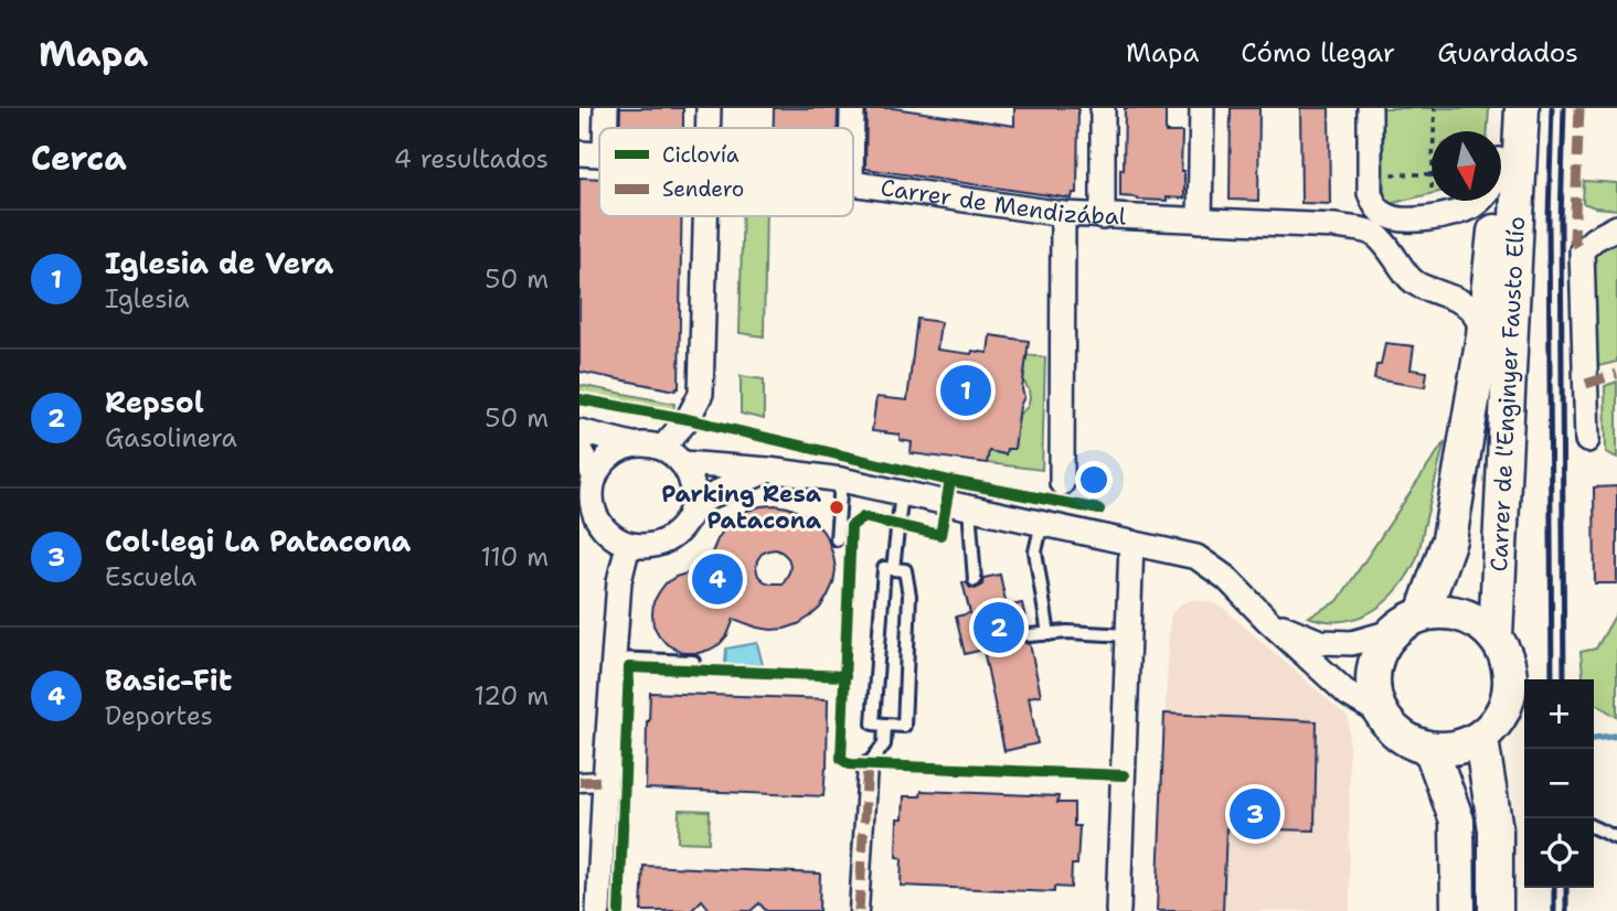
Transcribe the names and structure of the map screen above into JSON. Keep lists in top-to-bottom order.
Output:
{
  "streets": {
    "main road": ["Carrer de l'Enginyer Fausto Elío"],
    "street": ["Carrer de Mendizábal"]
  },
  "crossings": [
    ["Carrer de Mendizábal", "Carrer de l'Enginyer Fausto Elío"]
  ],
  "places": ["Parking Resa Patacona"],
  "legend": ["Ciclovía", "Sendero"],
  "north": "bottom",
  "page": {
    "header": "Mapa",
    "nav": ["Mapa", "Cómo llegar", "Guardados"],
    "heading": ["Cerca", "4 resultados"],
    "list": [
      {
        "mark": "1",
        "name": "Iglesia de Vera",
        "note": "Iglesia",
        "value": "50 m"
      },
      {
        "mark": "2",
        "name": "Repsol",
        "note": "Gasolinera",
        "value": "50 m"
      },
      {
        "mark": "3",
        "name": "Col·legi La Patacona",
        "note": "Escuela",
        "value": "110 m"
      },
      {
        "mark": "4",
        "name": "Basic-Fit",
        "note": "Deportes",
        "value": "120 m"
      }
    ],
    "pins": [
      "1",
      "4",
      "2",
      "3"
    ],
    "map_buttons": ["+", "−"]
  }
}
